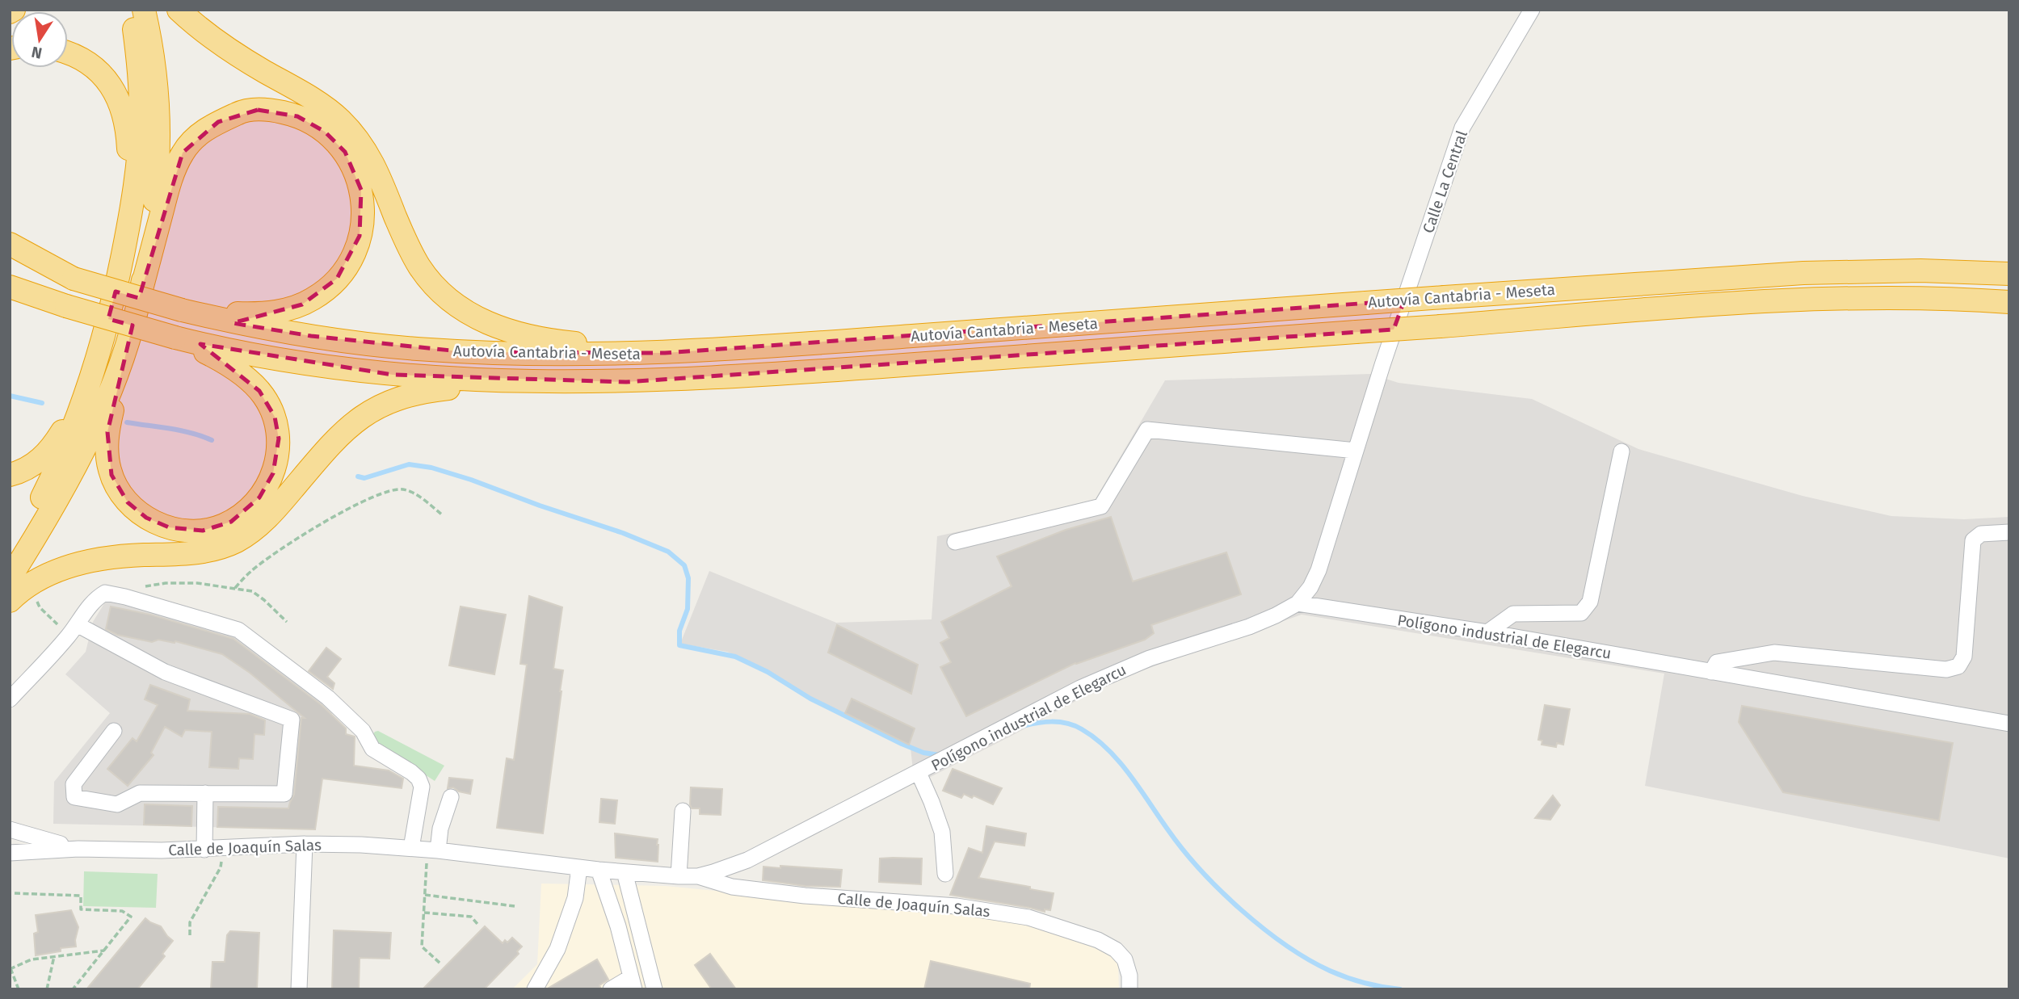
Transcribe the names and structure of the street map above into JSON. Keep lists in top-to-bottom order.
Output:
{
  "streets": {
    "highway": ["Autovía Cantabria - Meseta"],
    "street": ["Calle La Central", "Polígono industrial de Elegarcu", "Calle de Joaquín Salas"]
  },
  "crossings": [
    ["Calle La Central", "Polígono industrial de Elegarcu"],
    ["Polígono industrial de Elegarcu", "Calle de Joaquín Salas"]
  ],
  "north": "bottom"
}
